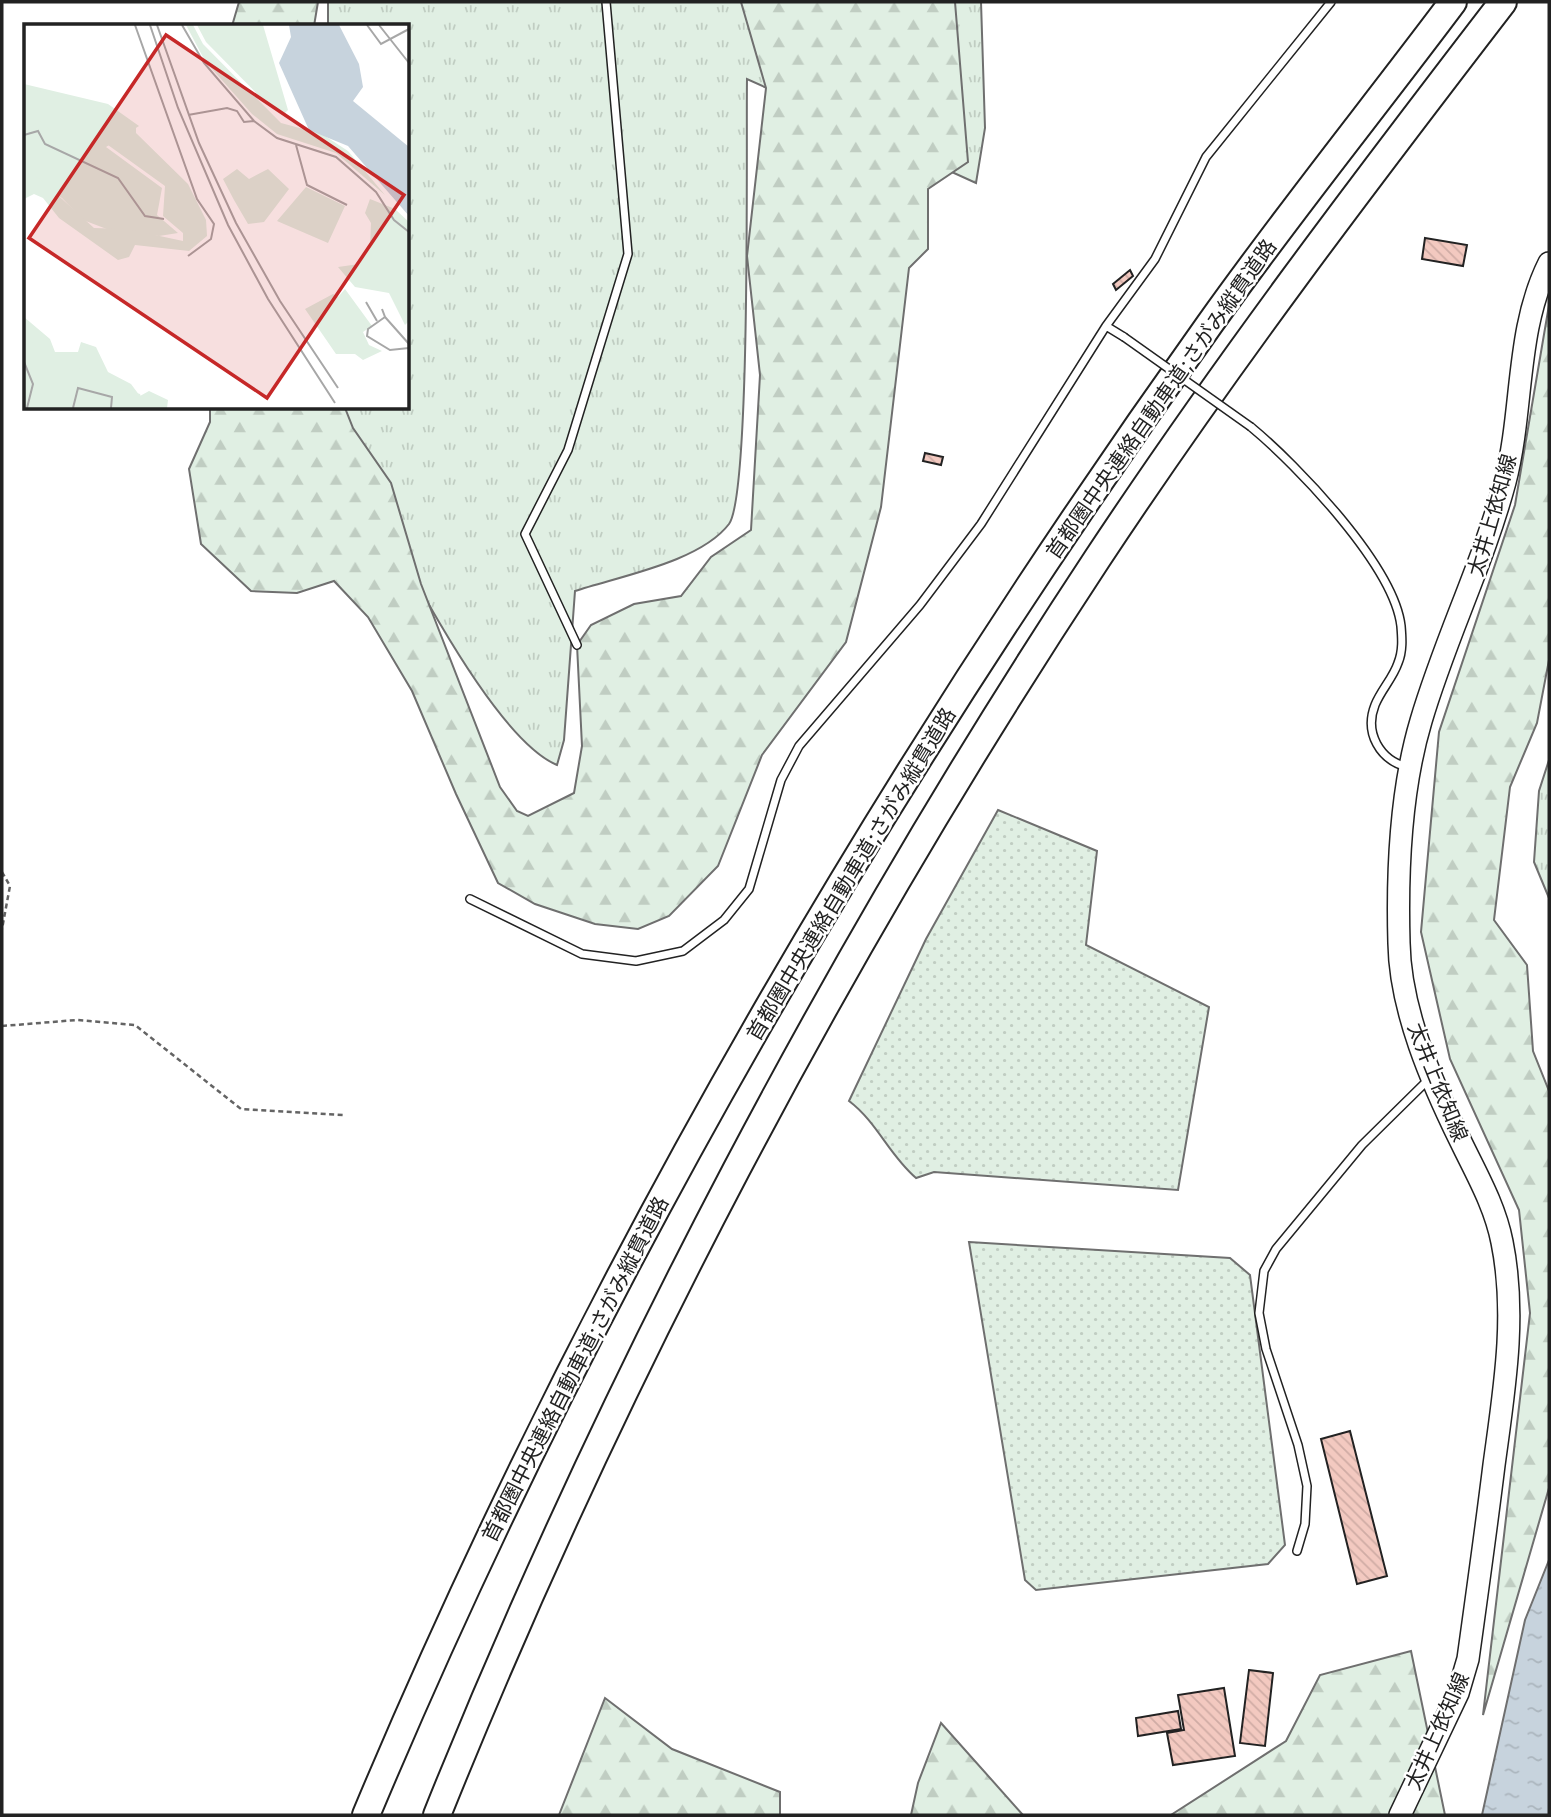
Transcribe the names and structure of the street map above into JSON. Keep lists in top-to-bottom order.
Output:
{
  "streets": {
    "highway": ["首都圏中央連絡自動車道;さがみ縦貫道路"],
    "main road": ["太井上依知線"]
  }
}
